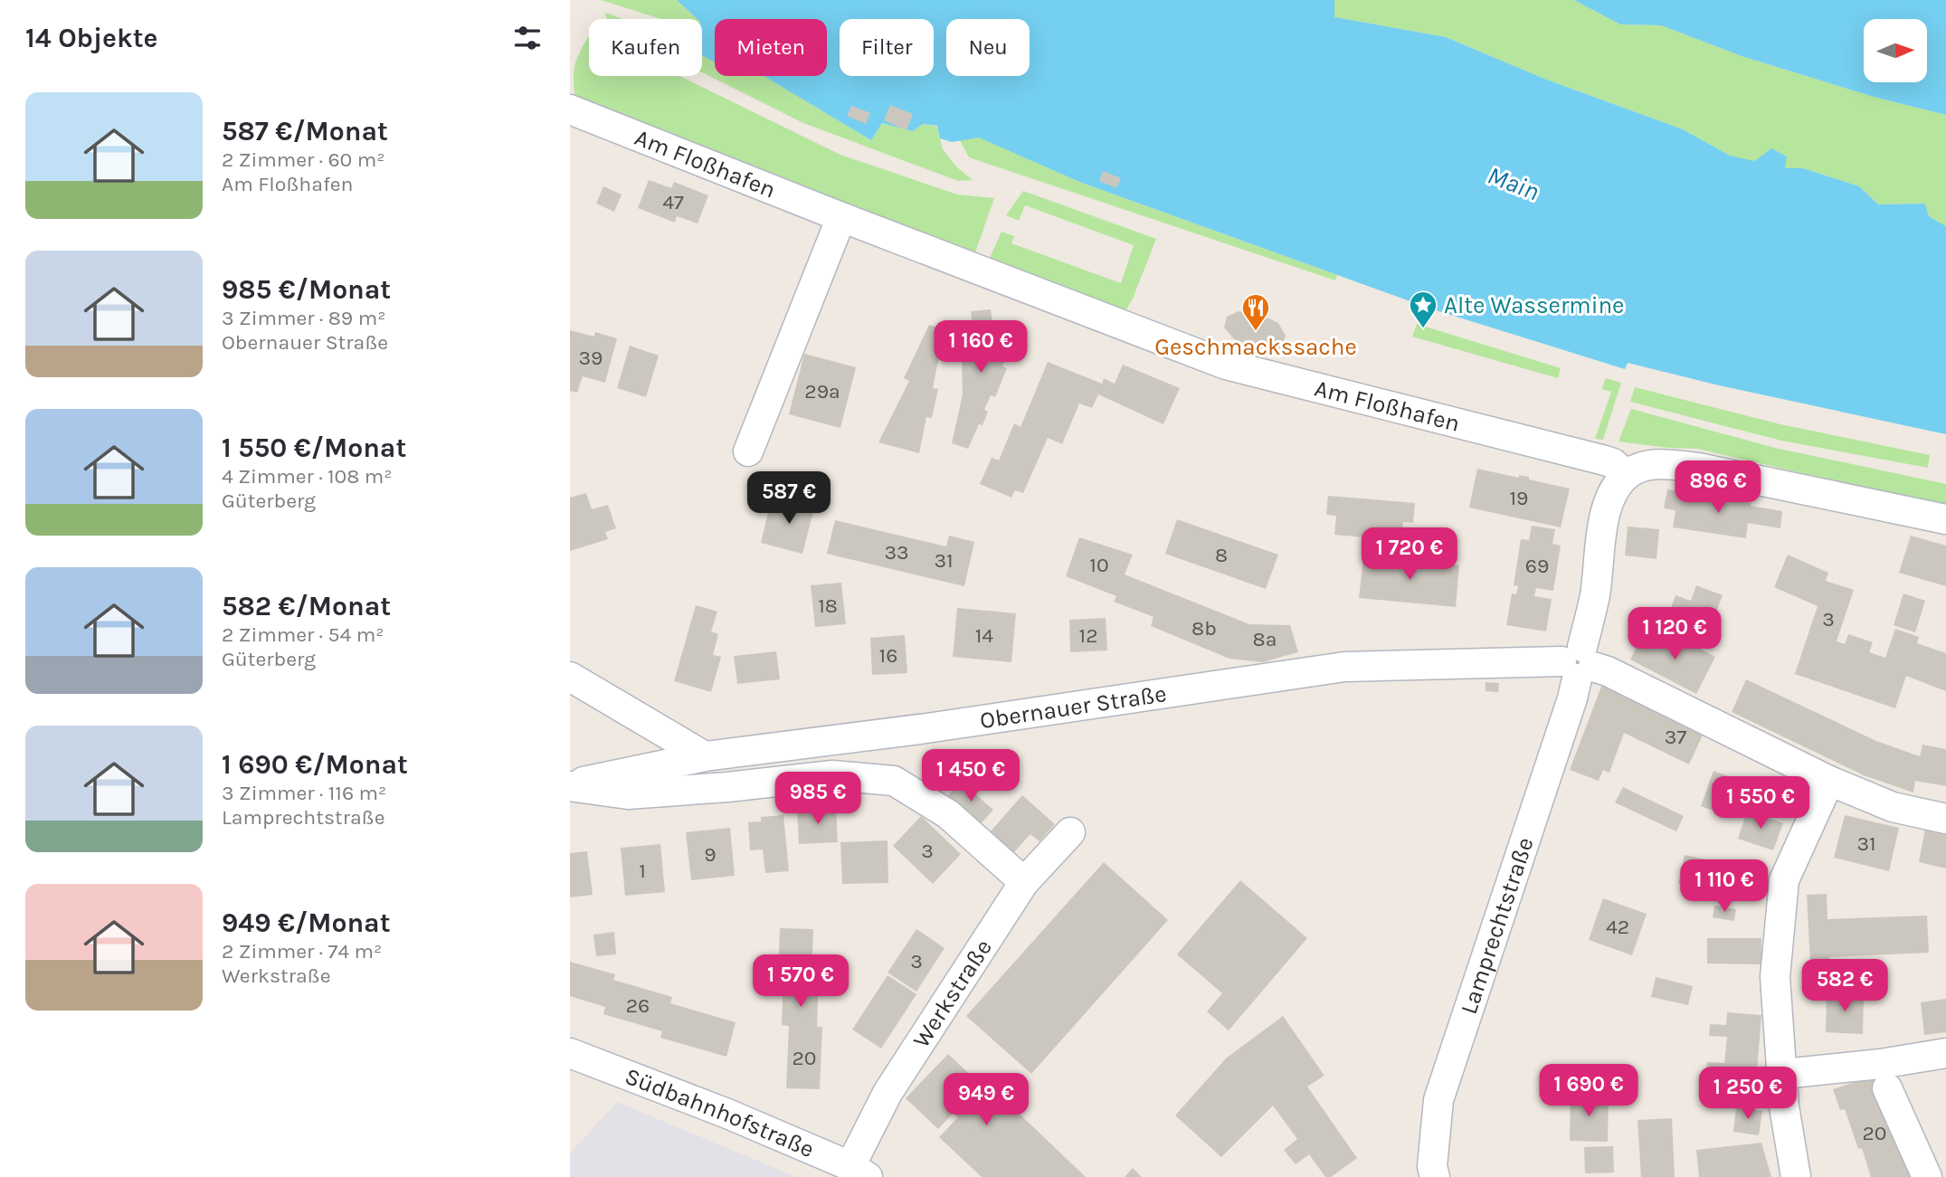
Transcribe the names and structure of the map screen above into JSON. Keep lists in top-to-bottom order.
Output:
{
  "streets": {
    "street": [
      "Am Floßhafen",
      "Obernauer Straße",
      "Lamprechtstraße",
      "Werkstraße",
      "Südbahnhofstraße"
    ]
  },
  "crossings": [
    ["Am Floßhafen", "Lamprechtstraße"],
    ["Obernauer Straße", "Lamprechtstraße"],
    ["Werkstraße", "Südbahnhofstraße"]
  ],
  "water": ["Main"],
  "places": {
    "place": ["Alte Wassermine"],
    "restaurant": ["Geschmackssache"]
  },
  "house_numbers": [
    "47",
    "39",
    "29a",
    "19",
    "33",
    "8",
    "31",
    "10",
    "69",
    "18",
    "3",
    "8b",
    "14",
    "12",
    "8a",
    "16",
    "37",
    "31",
    "3",
    "9",
    "1",
    "42",
    "3",
    "26",
    "20",
    "20"
  ],
  "north": "right",
  "page": {
    "heading": "14 Objekte",
    "chip": [
      "Kaufen",
      "Mieten",
      "Filter",
      "Neu"
    ],
    "list": [
      {
        "name": "587 €/Monat",
        "note": "2 Zimmer · 60 m² · Am Floßhafen"
      },
      {
        "name": "985 €/Monat",
        "note": "3 Zimmer · 89 m² · Obernauer Straße"
      },
      {
        "name": "1 550 €/Monat",
        "note": "4 Zimmer · 108 m² · Güterberg"
      },
      {
        "name": "582 €/Monat",
        "note": "2 Zimmer · 54 m² · Güterberg"
      },
      {
        "name": "1 690 €/Monat",
        "note": "3 Zimmer · 116 m² · Lamprechtstraße"
      },
      {
        "name": "949 €/Monat",
        "note": "2 Zimmer · 74 m² · Werkstraße"
      }
    ],
    "price": [
      "1 160 €",
      "896 €",
      "587 €",
      "1 720 €",
      "1 120 €",
      "1 450 €",
      "985 €",
      "1 550 €",
      "1 110 €",
      "1 570 €",
      "582 €",
      "1 690 €",
      "1 250 €",
      "949 €"
    ]
  }
}
